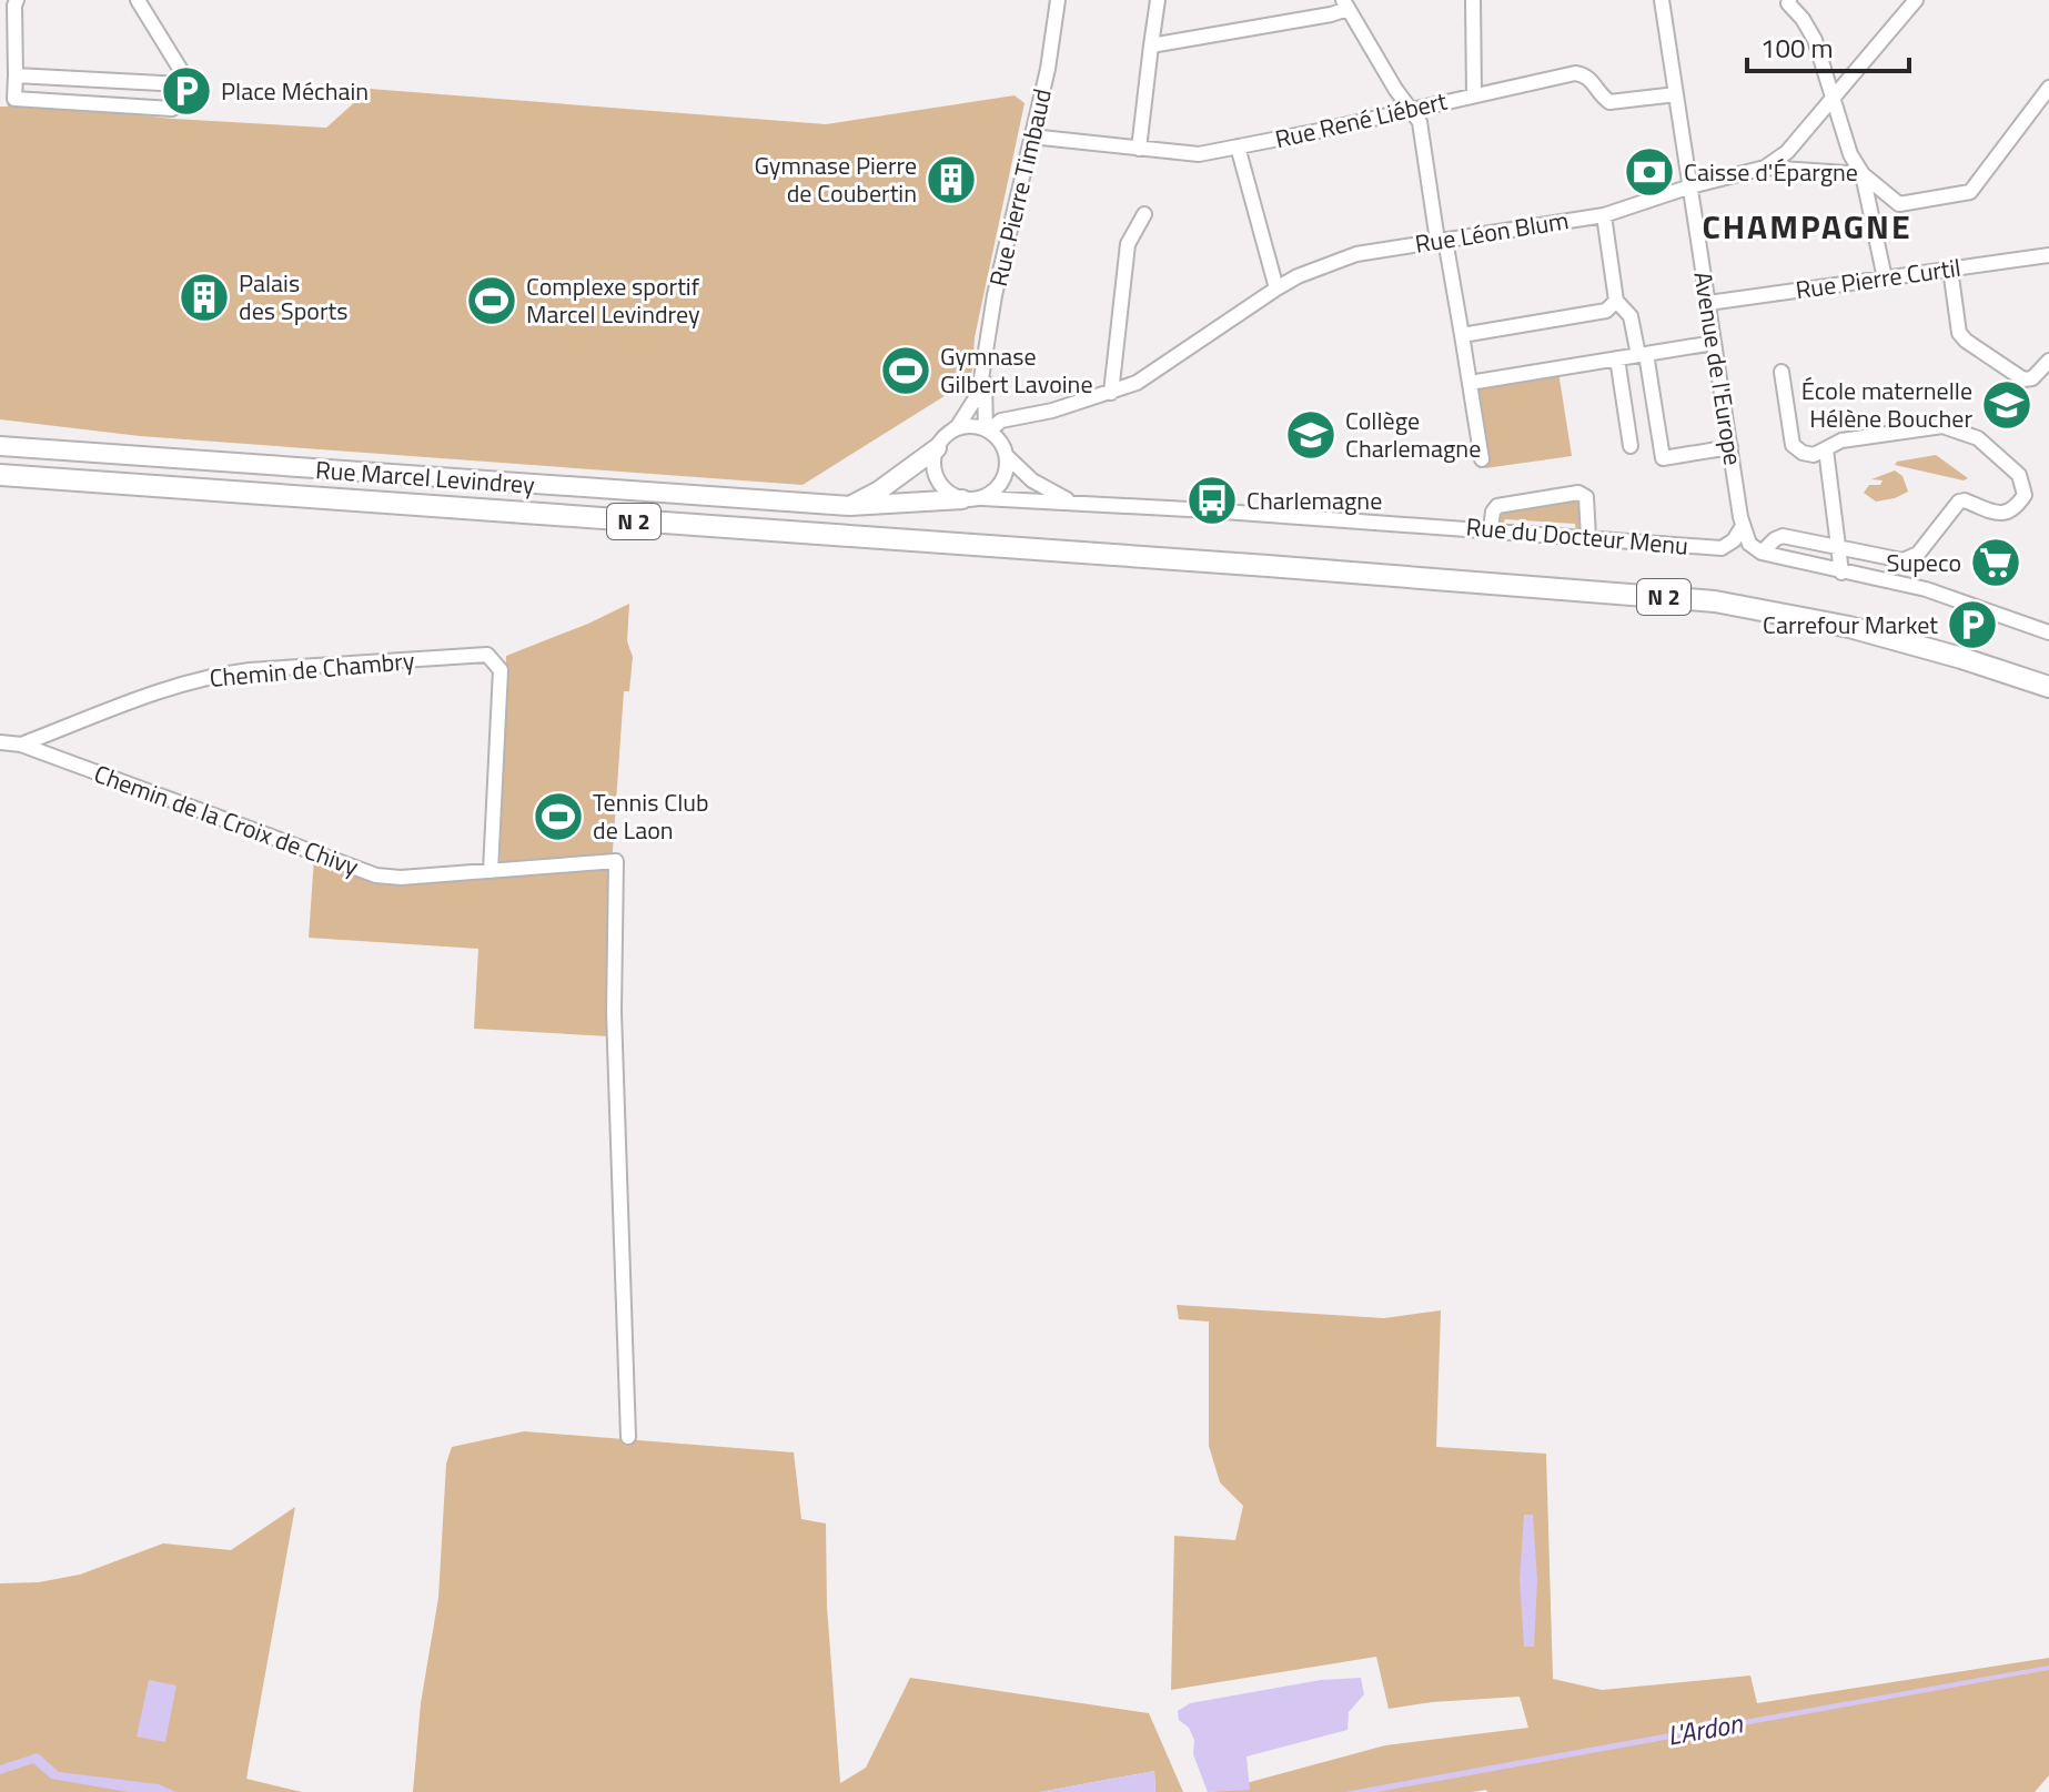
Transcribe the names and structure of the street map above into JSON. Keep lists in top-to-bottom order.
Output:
{
  "streets": {
    "main road": ["N 2"],
    "street": [
      "Rue René Liébert",
      "Rue Pierre Timbaud",
      "Rue Léon Blum",
      "Rue Pierre Curtil",
      "Avenue de l'Europe",
      "Rue Marcel Levindrey",
      "Rue du Docteur Menu",
      "Chemin de Chambry",
      "Chemin de la Croix de Chivy"
    ]
  },
  "crossings": [
    ["Rue René Liébert", "Rue Pierre Timbaud"],
    ["Rue René Liébert", "Avenue de l'Europe"],
    ["Rue Pierre Timbaud", "Rue Léon Blum"],
    ["Rue Pierre Timbaud", "Rue Marcel Levindrey"],
    ["Rue Pierre Timbaud", "Rue du Docteur Menu"],
    ["Rue Léon Blum", "Avenue de l'Europe"],
    ["Rue Léon Blum", "Rue Marcel Levindrey"],
    ["Rue Léon Blum", "Rue du Docteur Menu"],
    ["Rue Pierre Curtil", "Avenue de l'Europe"],
    ["Avenue de l'Europe", "Rue du Docteur Menu"],
    ["Rue Marcel Levindrey", "Rue du Docteur Menu"],
    ["Chemin de Chambry", "Chemin de la Croix de Chivy"]
  ],
  "districts": ["CHAMPAGNE"],
  "water": ["L'Ardon"],
  "places": {
    "parking": ["Place Méchain", "Carrefour Market"],
    "bank": ["Caisse d'Épargne"],
    "building": ["Gymnase Pierre de Coubertin", "Palais des Sports"],
    "sports": ["Complexe sportif Marcel Levindrey", "Gymnase Gilbert Lavoine", "Tennis Club de Laon"],
    "school or university": ["École maternelle Hélène Boucher", "Collège Charlemagne"],
    "bus stop": ["Charlemagne"],
    "supermarket": ["Supeco"]
  },
  "scale_bar": "100 m"
}
